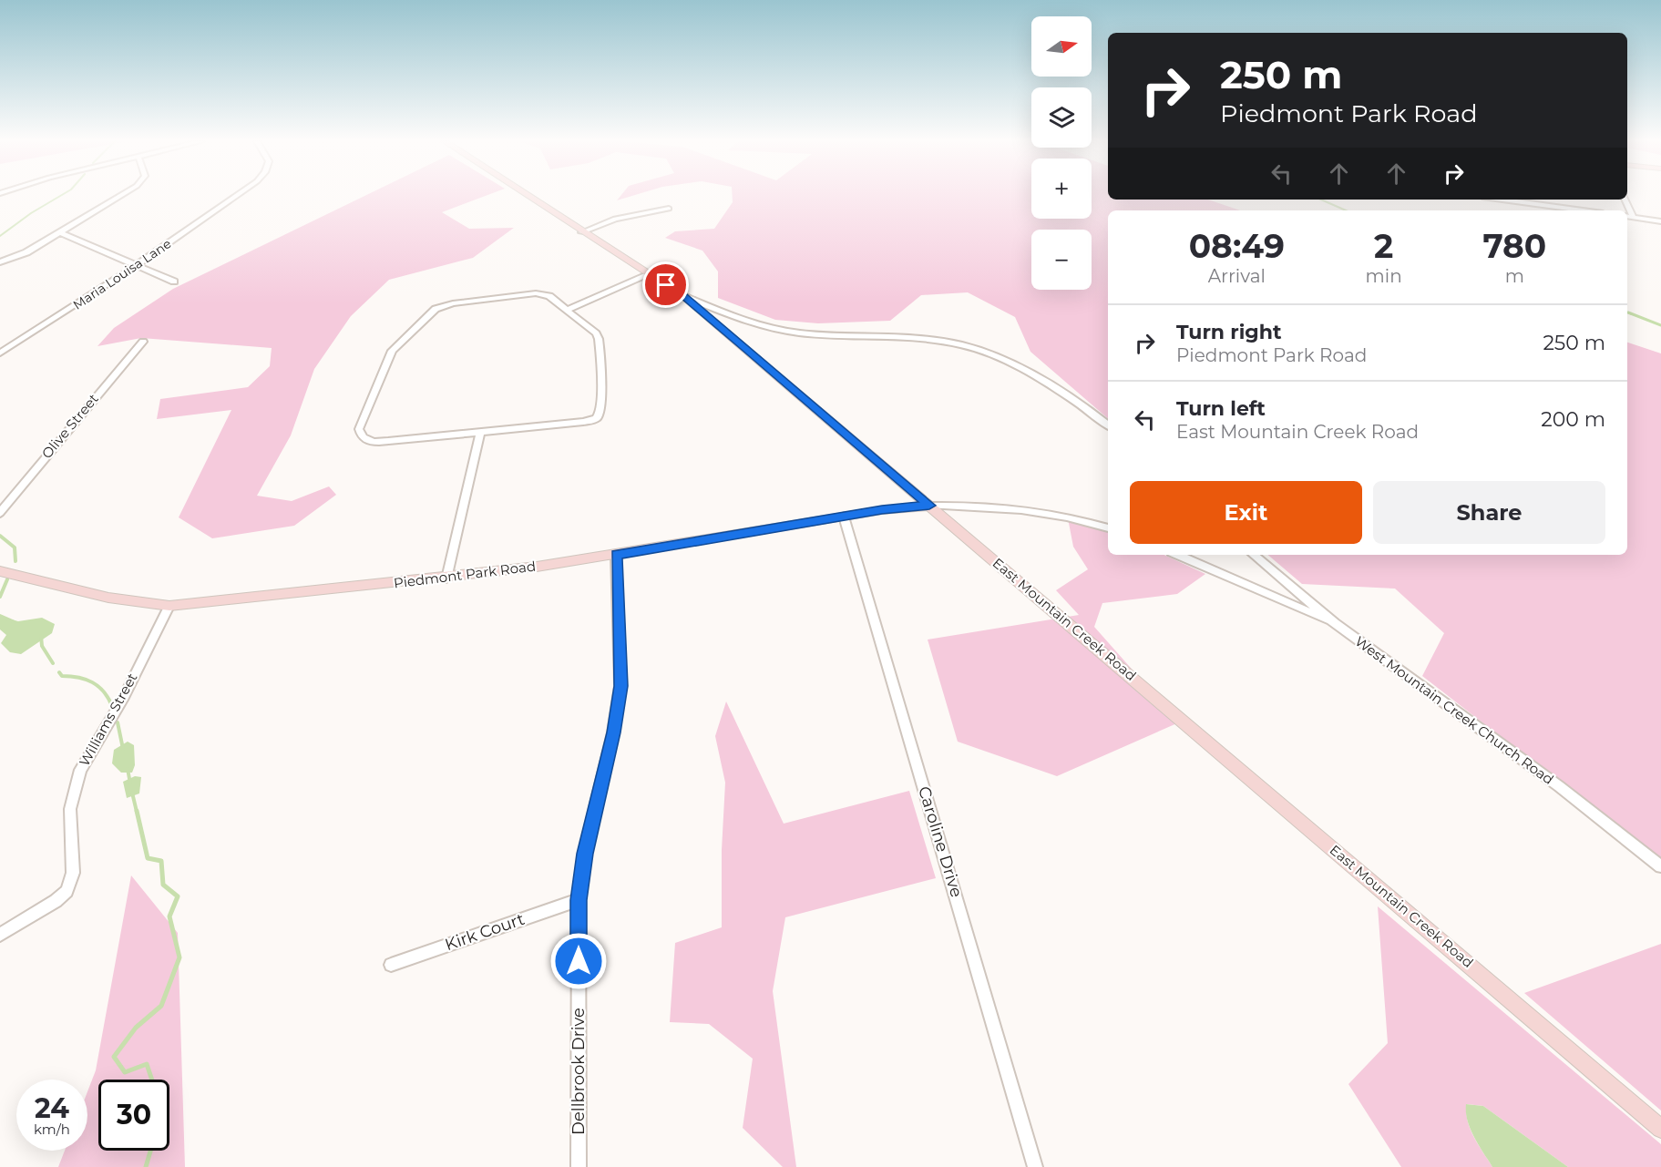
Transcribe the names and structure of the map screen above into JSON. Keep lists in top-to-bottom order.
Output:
{
  "streets": {
    "main road": ["Piedmont Park Road", "East Mountain Creek Road"],
    "street": [
      "Maria Louisa Lane",
      "Olive Street",
      "West Mountain Creek Church Road",
      "Williams Street",
      "Caroline Drive",
      "Kirk Court",
      "Dellbrook Drive"
    ]
  },
  "crossings": [
    ["Piedmont Park Road", "East Mountain Creek Road"],
    ["Piedmont Park Road", "Williams Street"],
    ["Piedmont Park Road", "Caroline Drive"],
    ["Piedmont Park Road", "Dellbrook Drive"],
    ["Kirk Court", "Dellbrook Drive"]
  ],
  "north": "right",
  "page": {
    "map_buttons": ["+", "−"],
    "turn": ["250 m", "Piedmont Park Road"],
    "eta": [
      "08:49",
      "Arrival",
      "2",
      "min",
      "780",
      "m"
    ],
    "list": [
      {
        "name": "Turn right",
        "note": "Piedmont Park Road",
        "value": "250 m"
      },
      {
        "name": "Turn left",
        "note": "East Mountain Creek Road",
        "value": "200 m"
      }
    ],
    "buttons": ["Exit", "Share"],
    "speed": "24 km/h",
    "limit": "30"
  }
}
